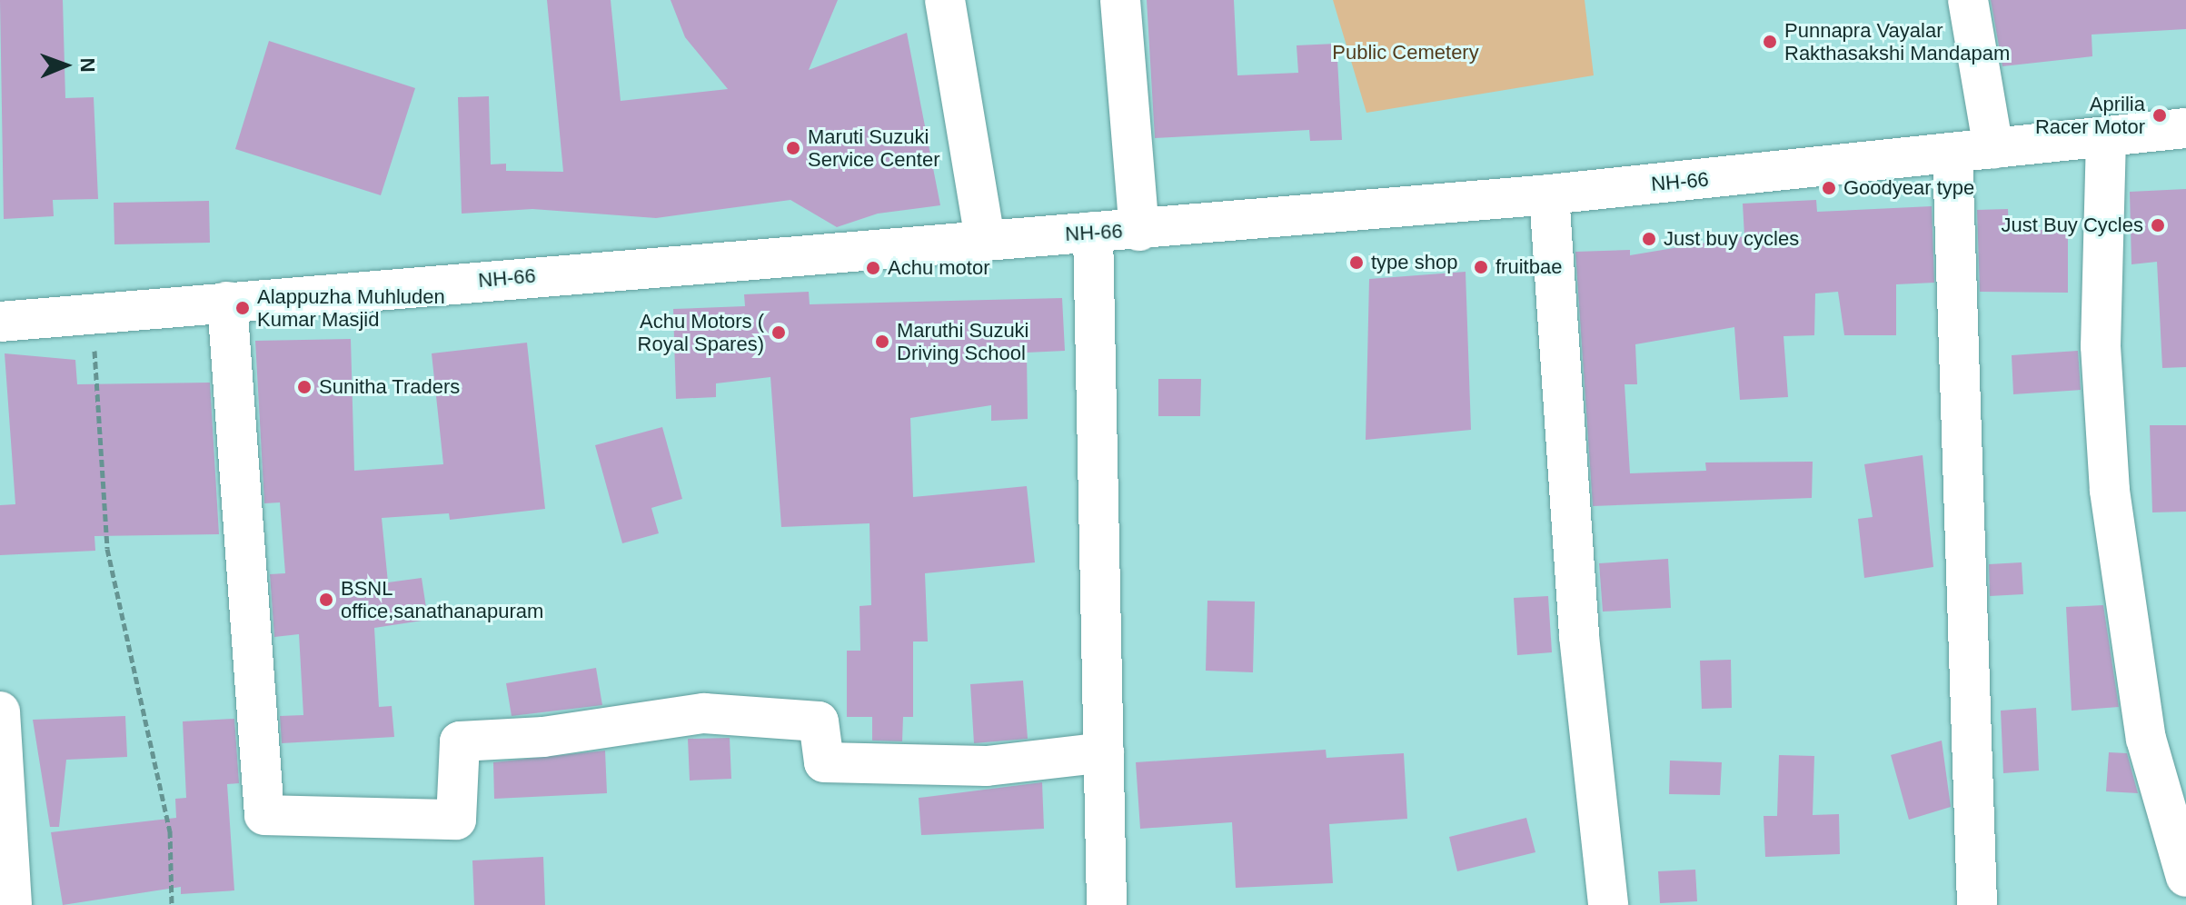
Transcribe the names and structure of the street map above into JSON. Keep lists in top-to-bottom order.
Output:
{
  "streets": {
    "street": ["NH-66"]
  },
  "parks": ["Public Cemetery"],
  "places": [
    "Punnapra Vayalar Rakthasakshi Mandapam",
    "Aprilia Racer Motor",
    "Maruti Suzuki Service Center",
    "Goodyear type",
    "Just Buy Cycles",
    "Just buy cycles",
    "type shop",
    "fruitbae",
    "Achu motor",
    "Alappuzha Muhluden Kumar Masjid",
    "Achu Motors ( Royal Spares)",
    "Maruthi Suzuki Driving School",
    "Sunitha Traders",
    "BSNL office,sanathanapuram"
  ],
  "north": "right"
}
